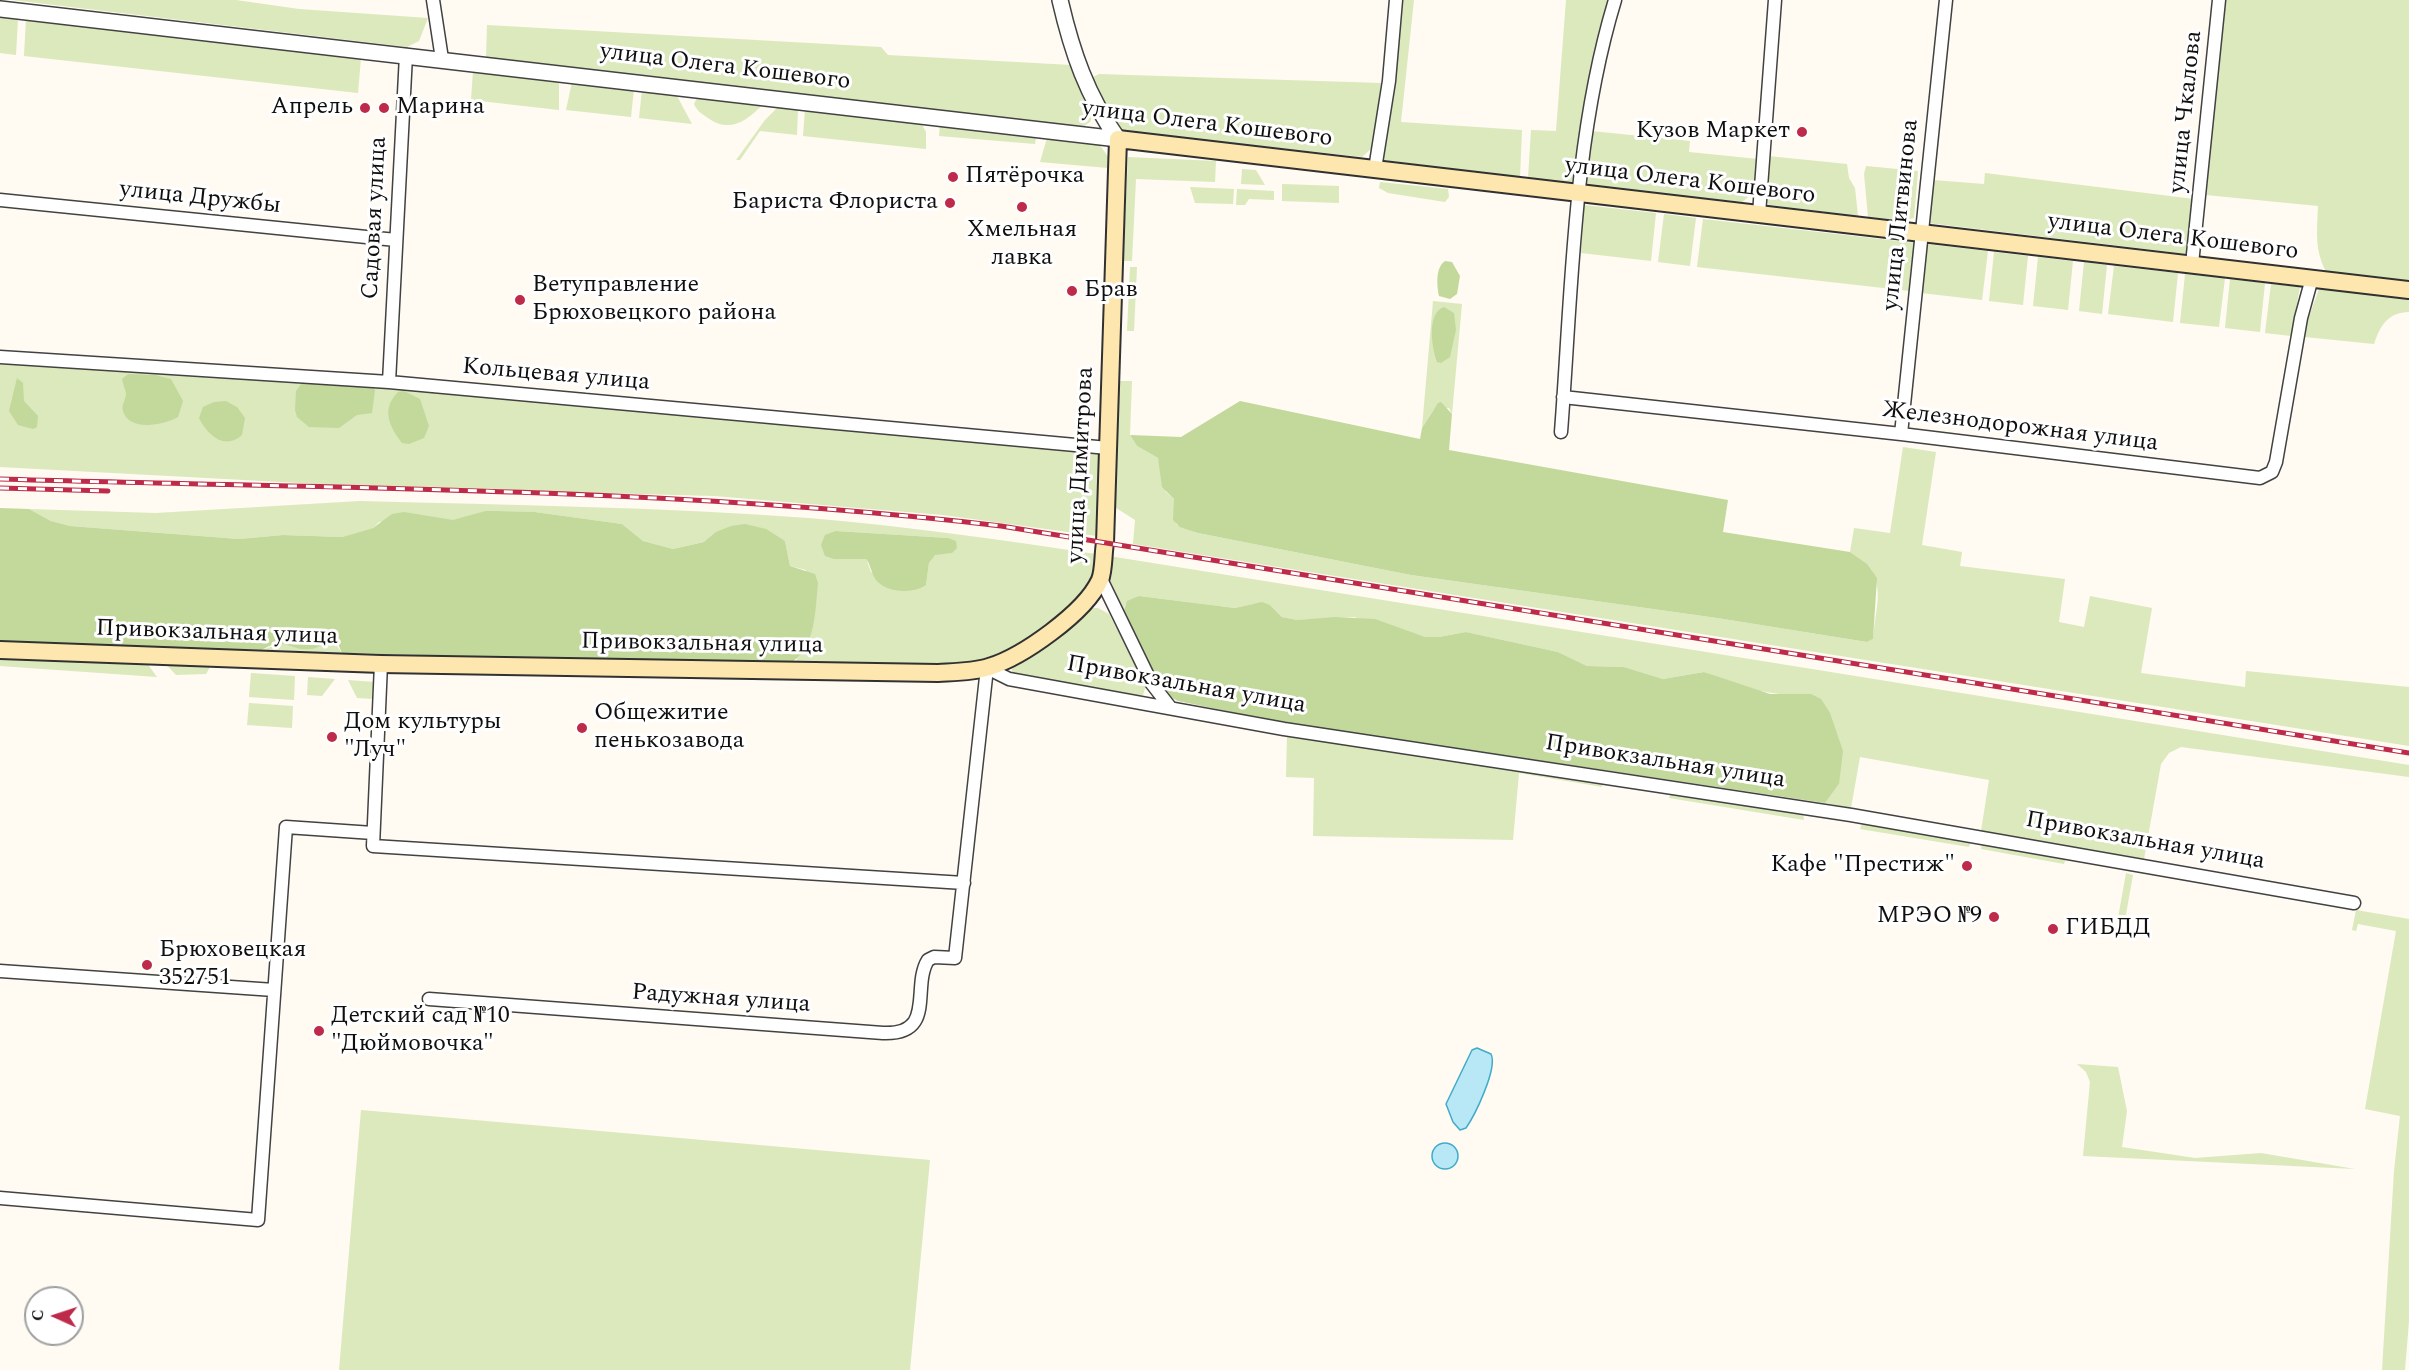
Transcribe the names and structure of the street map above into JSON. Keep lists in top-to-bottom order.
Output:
{
  "streets": {
    "main road": ["улица Олега Кошевого", "улица Димитрова", "Привокзальная улица"],
    "street": [
      "улица Чкалова",
      "улица Дружбы",
      "улица Литвинова",
      "Садовая улица",
      "Кольцевая улица",
      "Железнодорожная улица",
      "Радужная улица"
    ]
  },
  "crossings": [
    ["улица Олега Кошевого", "улица Чкалова"],
    ["улица Олега Кошевого", "улица Литвинова"],
    ["улица Олега Кошевого", "Садовая улица"],
    ["улица Олега Кошевого", "Железнодорожная улица"],
    ["улица Олега Кошевого", "улица Димитрова"],
    ["улица Дружбы", "Садовая улица"],
    ["улица Литвинова", "Железнодорожная улица"],
    ["Садовая улица", "Кольцевая улица"],
    ["Кольцевая улица", "улица Димитрова"],
    ["улица Димитрова", "Привокзальная улица"]
  ],
  "places": [
    "Апрель",
    "Марина",
    "Кузов Маркет",
    "Пятёрочка",
    "Бариста Флориста",
    "Хмельная лавка",
    "Брав",
    "Ветуправление Брюховецкого района",
    "Общежитие пенькозавода",
    "Дом культуры \"Луч\"",
    "Кафе \"Престиж\"",
    "МРЭО №9",
    "ГИБДД",
    "Брюховецкая 352751",
    "Детский сад №10 \"Дюймовочка\""
  ],
  "north": "left"
}
